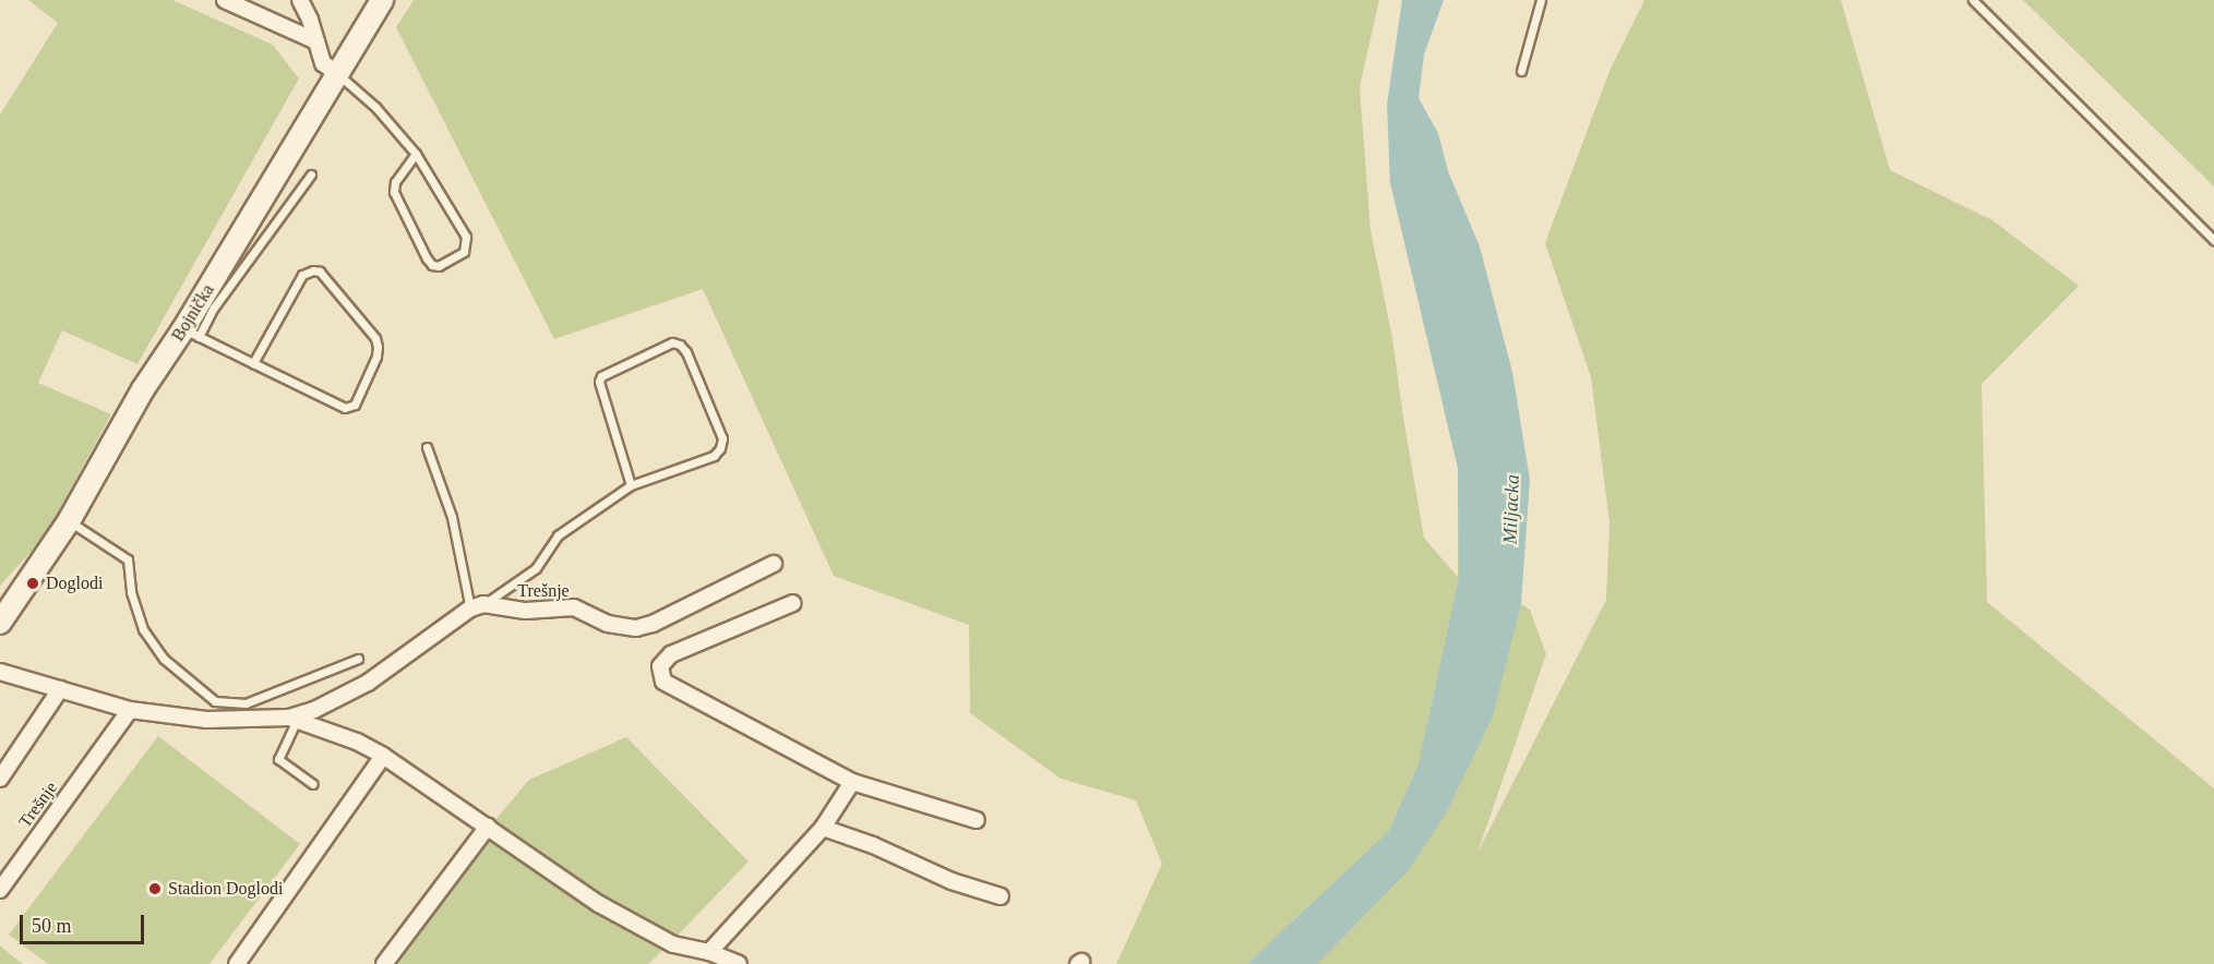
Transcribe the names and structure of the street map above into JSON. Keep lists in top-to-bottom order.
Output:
{
  "streets": {
    "main road": ["Bojnička"],
    "street": ["Trešnje"]
  },
  "water": ["Miljacka"],
  "places": ["Doglodi", "Stadion Doglodi"],
  "scale_bar": "50 m"
}
